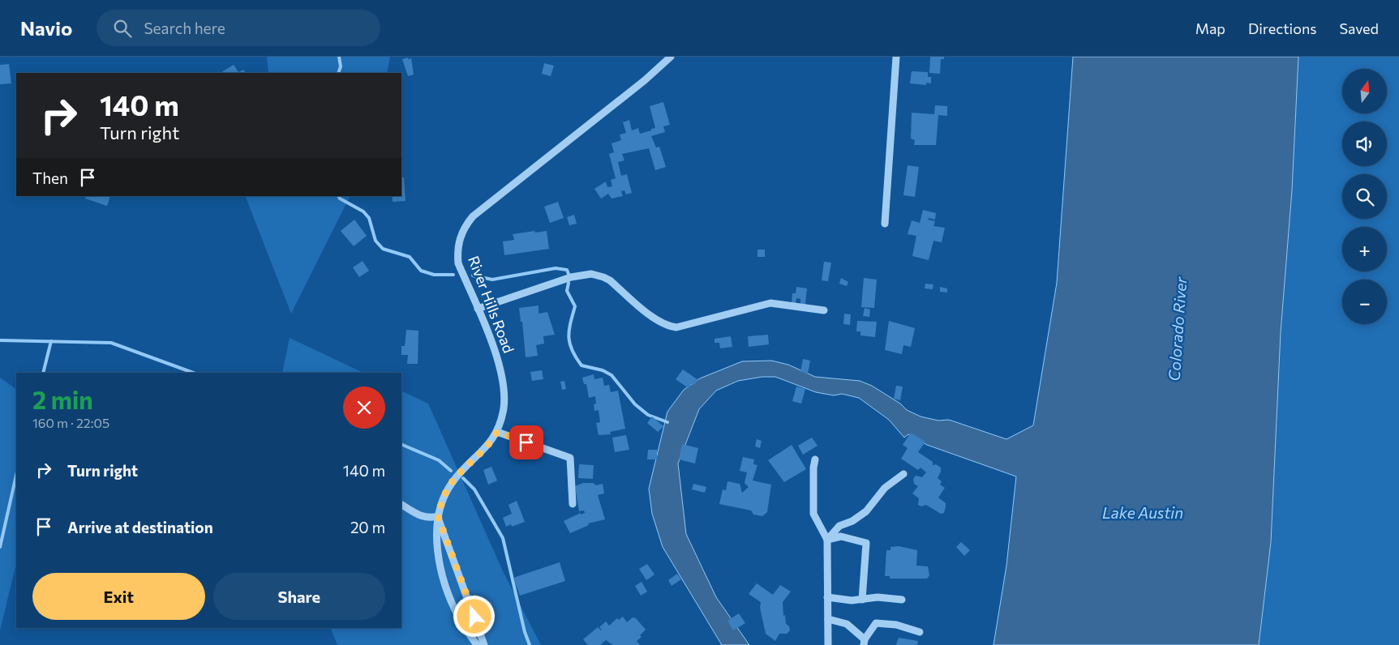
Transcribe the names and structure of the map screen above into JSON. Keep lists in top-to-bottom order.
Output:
{
  "streets": {
    "street": ["River Hills Road"]
  },
  "water": ["Colorado River", "Lake Austin"],
  "north": "top",
  "page": {
    "header": "Navio",
    "search": "Search here",
    "nav": ["Map", "Directions", "Saved"],
    "map_buttons": ["+", "−"],
    "turn": ["140 m", "Turn right"],
    "then": "Then",
    "heading": ["2 min", "160 m · 22:05"],
    "list": [
      {
        "name": "Turn right",
        "value": "140 m"
      },
      {
        "name": "Arrive at destination",
        "value": "20 m"
      }
    ],
    "buttons": ["Exit", "Share"]
  }
}
